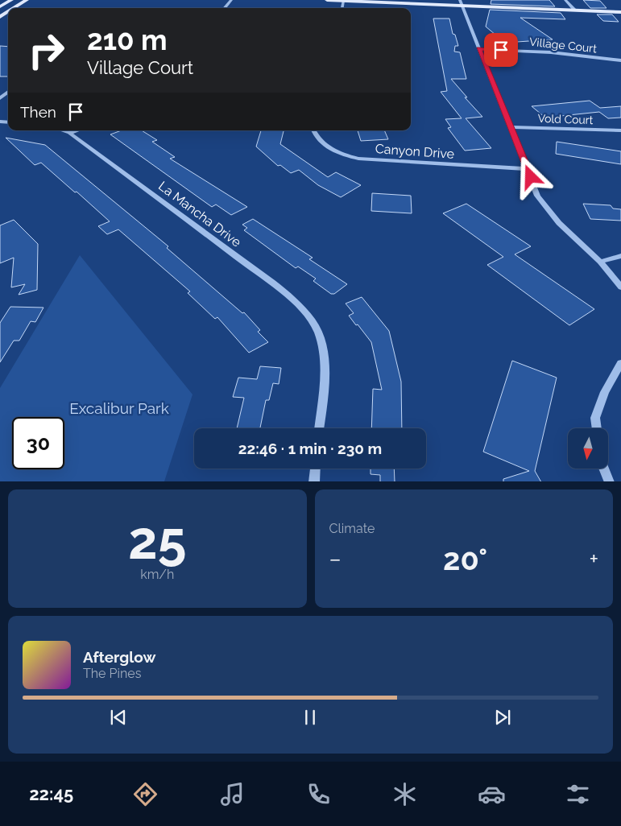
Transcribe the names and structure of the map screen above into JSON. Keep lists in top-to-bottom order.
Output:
{
  "streets": {
    "street": [
      "Village Court",
      "Vold Court",
      "Canyon Drive",
      "La Mancha Drive"
    ]
  },
  "parks": ["Excalibur Park"],
  "north": "bottom",
  "page": {
    "turn": ["210 m", "Village Court"],
    "then": "Then",
    "limit": "30",
    "trip": "22:46 · 1 min · 230 m",
    "tile": [
      ["25", "km/h"],
      "Climate"
    ],
    "heat": ["−", "20°", "+"],
    "song": ["Afterglow", "The Pines"],
    "tabs": "22:45"
  }
}
